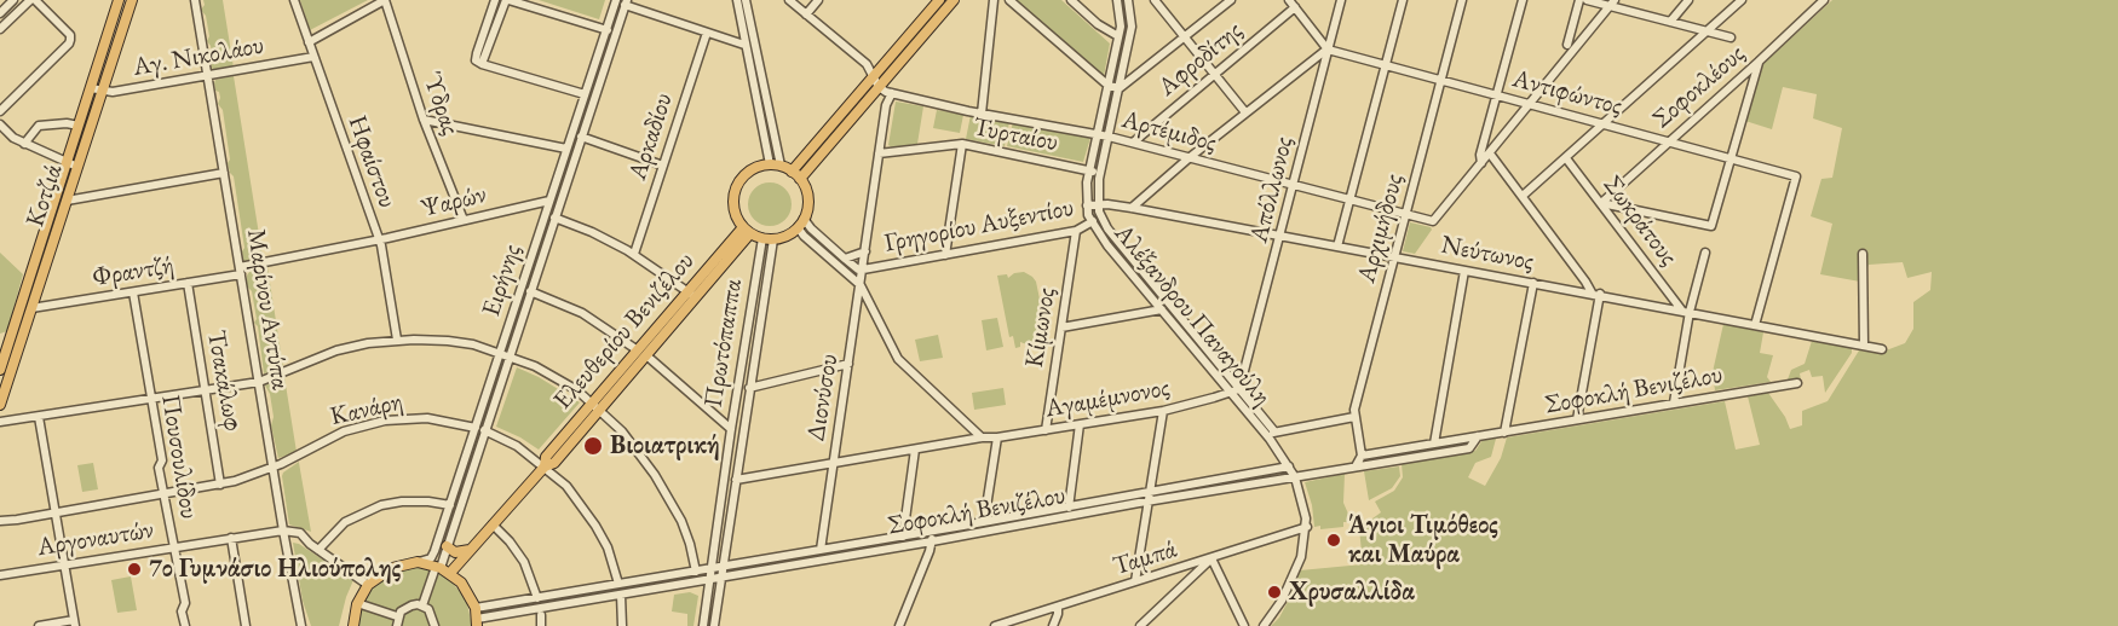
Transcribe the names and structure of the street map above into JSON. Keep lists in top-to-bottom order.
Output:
{
  "streets": {
    "main road": ["Κοτζιά", "Ελευθερίου Βενιζέλου"],
    "street": [
      "Αγ. Νικολάου",
      "Αφροδίτης",
      "Σοφοκλέους",
      "Αντιφώντος",
      "Ύδρας",
      "Αρτέμιδος",
      "Τυρταίου",
      "Αρκαδίου",
      "Ηφαίστου",
      "Απόλλωνος",
      "Ψαρών",
      "Σωκράτους",
      "Γρηγορίου Αυξεντίου",
      "Αρχιμήδους",
      "Νεύτωνος",
      "Φραντζή",
      "Ειρήνης",
      "Μαρίνου Αντύπα",
      "Αλέξανδρου Παναγούλη",
      "Κίμωνος",
      "Πρωτόπαππα",
      "Τσακάλωφ",
      "Σοφοκλή Βενιζέλου",
      "Διονύσου",
      "Αγαμέμνονος",
      "Κανάρη",
      "Πουσουλίδου",
      "Αργοναυτών",
      "Ταμπά"
    ]
  },
  "crossings": [
    ["Αγ. Νικολάου", "Ηφαίστου"],
    ["Αγ. Νικολάου", "Κοτζιά"],
    ["Αγ. Νικολάου", "Μαρίνου Αντύπα"],
    ["Αφροδίτης", "Αρτέμιδος"],
    ["Σοφοκλέους", "Αντιφώντος"],
    ["Σοφοκλέους", "Σωκράτους"],
    ["Αντιφώντος", "Απόλλωνος"],
    ["Αντιφώντος", "Αρχιμήδους"],
    ["Αντιφώντος", "Νεύτωνος"],
    ["Ύδρας", "Ψαρών"],
    ["Αρτέμιδος", "Απόλλωνος"],
    ["Αρτέμιδος", "Αρχιμήδους"],
    ["Αρτέμιδος", "Αλέξανδρου Παναγούλη"],
    ["Αρτέμιδος", "Διονύσου"],
    ["Τυρταίου", "Αλέξανδρου Παναγούλη"],
    ["Τυρταίου", "Διονύσου"],
    ["Ηφαίστου", "Ψαρών"],
    ["Απόλλωνος", "Νεύτωνος"],
    ["Απόλλωνος", "Αλέξανδρου Παναγούλη"],
    ["Απόλλωνος", "Αγαμέμνονος"],
    ["Κοτζιά", "Φραντζή"],
    ["Ψαρών", "Φραντζή"],
    ["Ψαρών", "Ειρήνης"],
    ["Ψαρών", "Μαρίνου Αντύπα"],
    ["Σωκράτους", "Νεύτωνος"],
    ["Γρηγορίου Αυξεντίου", "Αλέξανδρου Παναγούλη"],
    ["Γρηγορίου Αυξεντίου", "Κίμωνος"],
    ["Γρηγορίου Αυξεντίου", "Διονύσου"],
    ["Αρχιμήδους", "Νεύτωνος"],
    ["Αρχιμήδους", "Σοφοκλή Βενιζέλου"],
    ["Νεύτωνος", "Αλέξανδρου Παναγούλη"],
    ["Φραντζή", "Μαρίνου Αντύπα"],
    ["Φραντζή", "Τσακάλωφ"],
    ["Φραντζή", "Πουσουλίδου"],
    ["Ειρήνης", "Ελευθερίου Βενιζέλου"],
    ["Ειρήνης", "Κανάρη"],
    ["Μαρίνου Αντύπα", "Κανάρη"],
    ["Μαρίνου Αντύπα", "Αργοναυτών"],
    ["Αλέξανδρου Παναγούλη", "Σοφοκλή Βενιζέλου"],
    ["Αλέξανδρου Παναγούλη", "Αγαμέμνονος"],
    ["Αλέξανδρου Παναγούλη", "Ταμπά"],
    ["Κίμωνος", "Αγαμέμνονος"],
    ["Ελευθερίου Βενιζέλου", "Πρωτόπαππα"],
    ["Ελευθερίου Βενιζέλου", "Κανάρη"],
    ["Πρωτόπαππα", "Σοφοκλή Βενιζέλου"],
    ["Πρωτόπαππα", "Αγαμέμνονος"],
    ["Τσακάλωφ", "Κανάρη"],
    ["Σοφοκλή Βενιζέλου", "Διονύσου"],
    ["Σοφοκλή Βενιζέλου", "Κανάρη"],
    ["Διονύσου", "Αγαμέμνονος"],
    ["Κανάρη", "Πουσουλίδου"],
    ["Πουσουλίδου", "Αργοναυτών"]
  ],
  "places": [
    "Βιοιατρική",
    "Άγιοι Τιμόθεος και Μαύρα",
    "7ο Γυμνάσιο Ηλιούπολης",
    "Χρυσαλλίδα"
  ]
}
